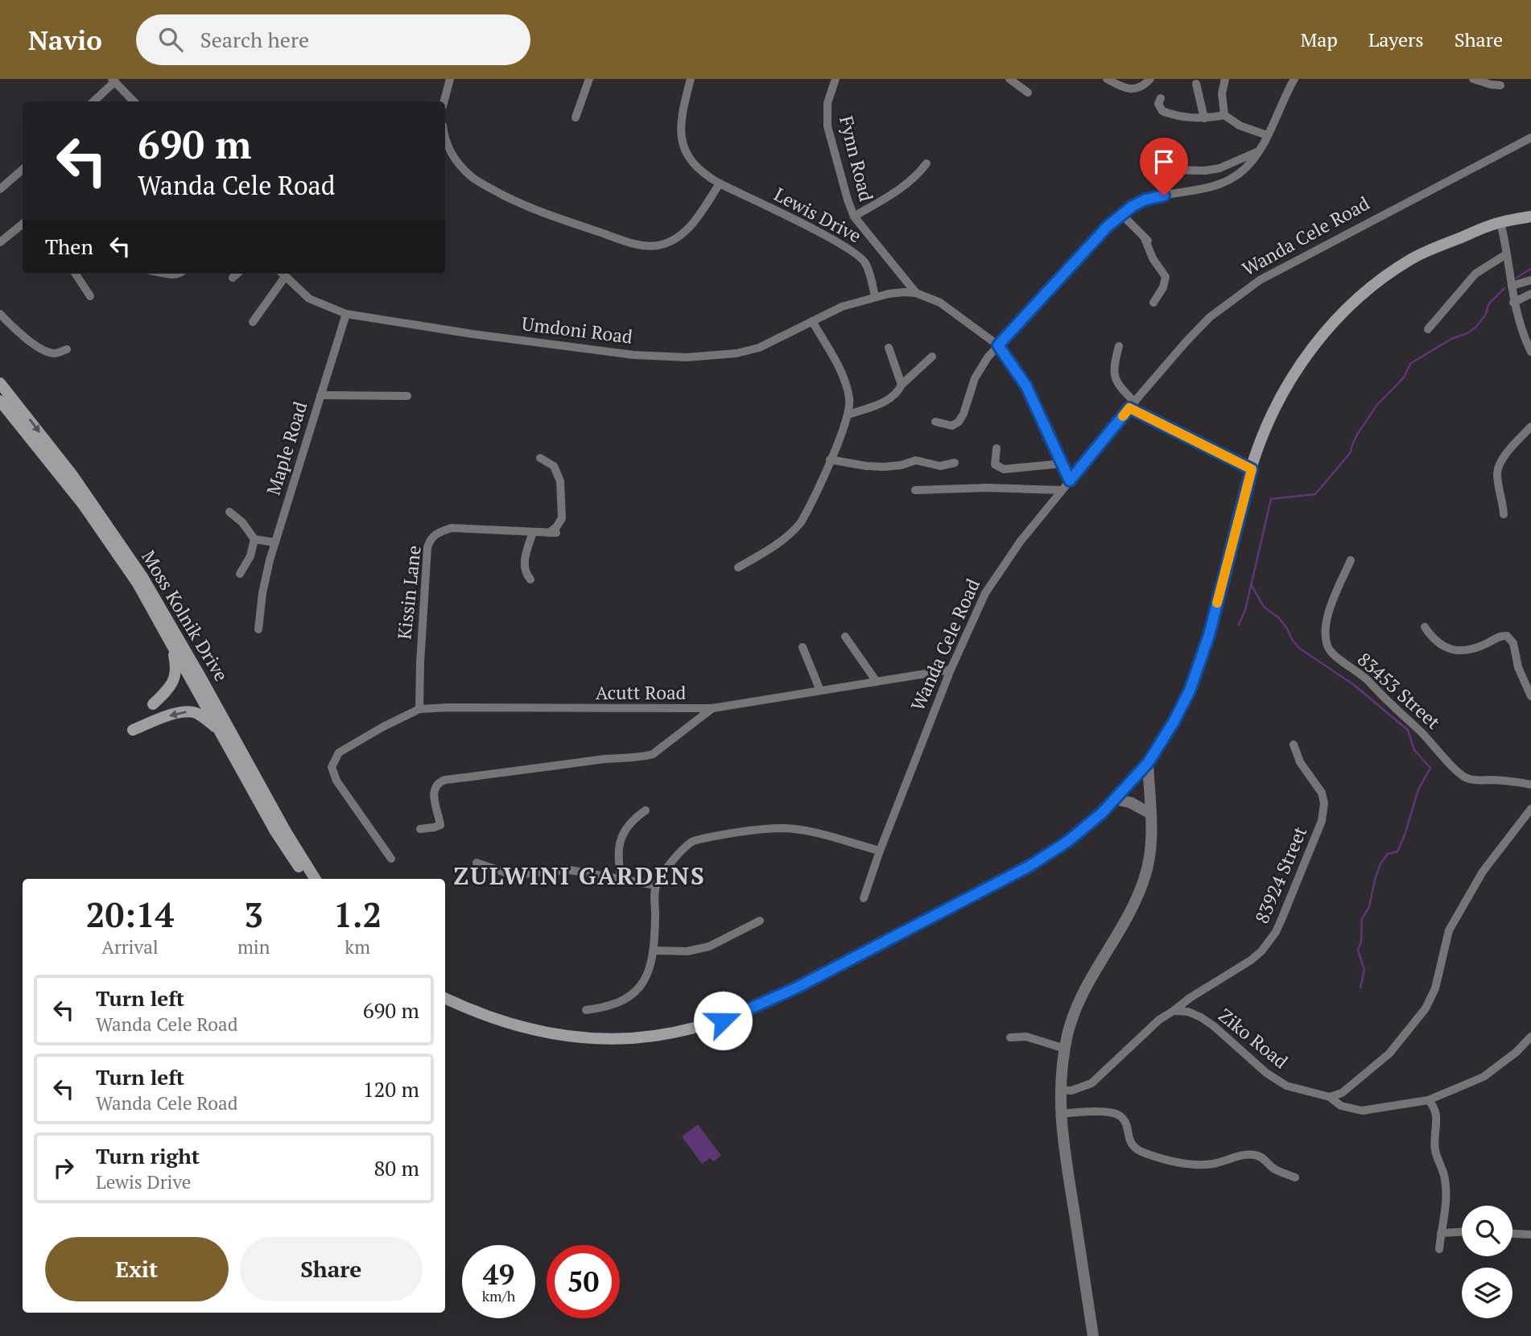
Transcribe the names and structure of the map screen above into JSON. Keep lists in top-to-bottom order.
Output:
{
  "streets": {
    "main road": ["Moss Kolnik Drive"],
    "street": [
      "Fynn Road",
      "Lewis Drive",
      "Wanda Cele Road",
      "Umdoni Road",
      "Maple Road",
      "Kissin Lane",
      "83453 Street",
      "Acutt Road",
      "83924 Street",
      "Ziko Road"
    ]
  },
  "crossings": [
    ["Lewis Drive", "Umdoni Road"],
    ["Wanda Cele Road", "Acutt Road"],
    ["Umdoni Road", "Maple Road"],
    ["Kissin Lane", "Acutt Road"],
    ["83924 Street", "Ziko Road"]
  ],
  "districts": ["ZULWINI GARDENS"],
  "page": {
    "header": "Navio",
    "search": "Search here",
    "nav": ["Map", "Layers", "Share"],
    "turn": ["690 m", "Wanda Cele Road"],
    "then": "Then",
    "eta": [
      "20:14",
      "Arrival",
      "3",
      "min",
      "1.2",
      "km"
    ],
    "list": [
      {
        "name": "Turn left",
        "note": "Wanda Cele Road",
        "value": "690 m"
      },
      {
        "name": "Turn left",
        "note": "Wanda Cele Road",
        "value": "120 m"
      },
      {
        "name": "Turn right",
        "note": "Lewis Drive",
        "value": "80 m"
      }
    ],
    "buttons": ["Exit", "Share"],
    "speed": "49 km/h",
    "limit": "50"
  }
}
